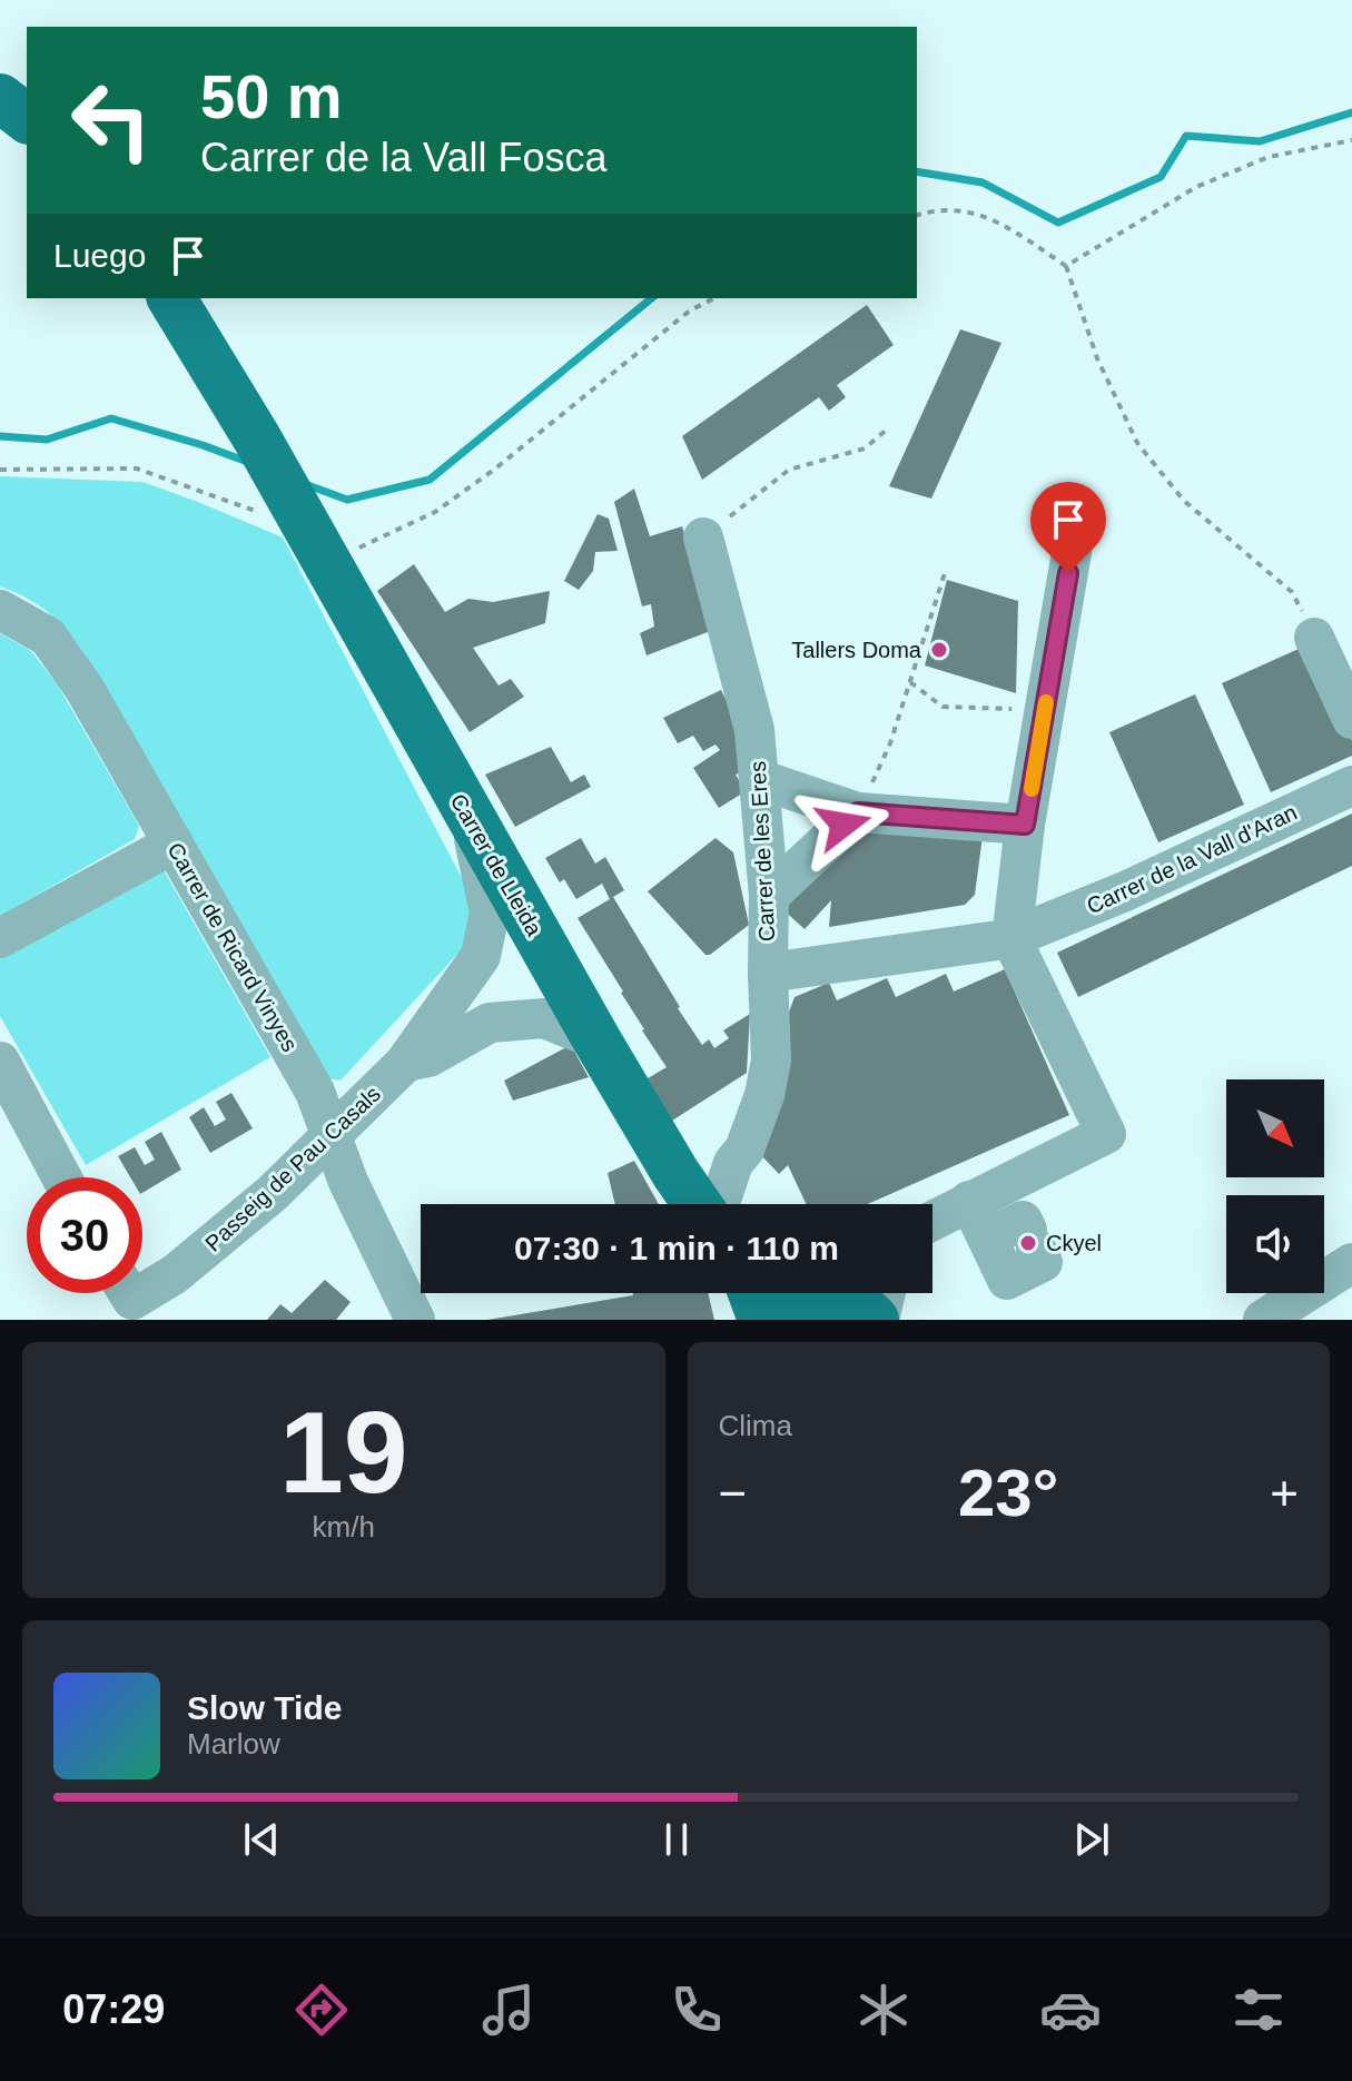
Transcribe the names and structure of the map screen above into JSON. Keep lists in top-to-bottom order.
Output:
{
  "streets": {
    "main road": ["Carrer de Lleida"],
    "street": [
      "Carrer de les Eres",
      "Carrer de la Vall d'Aran",
      "Carrer de Ricard Vinyes",
      "Passeig de Pau Casals"
    ]
  },
  "crossings": [
    ["Carrer de les Eres", "Carrer de la Vall d'Aran"],
    ["Carrer de Lleida", "Passeig de Pau Casals"],
    ["Carrer de Ricard Vinyes", "Passeig de Pau Casals"]
  ],
  "places": ["Tallers Doma", "Ckyel"],
  "north": "bottom right",
  "page": {
    "turn": ["50 m", "Carrer de la Vall Fosca"],
    "then": "Luego",
    "limit": "30",
    "trip": "07:30 · 1 min · 110 m",
    "tile": [
      ["19", "km/h"],
      "Clima"
    ],
    "heat": ["−", "23°", "+"],
    "song": ["Slow Tide", "Marlow"],
    "tabs": "07:29"
  }
}
